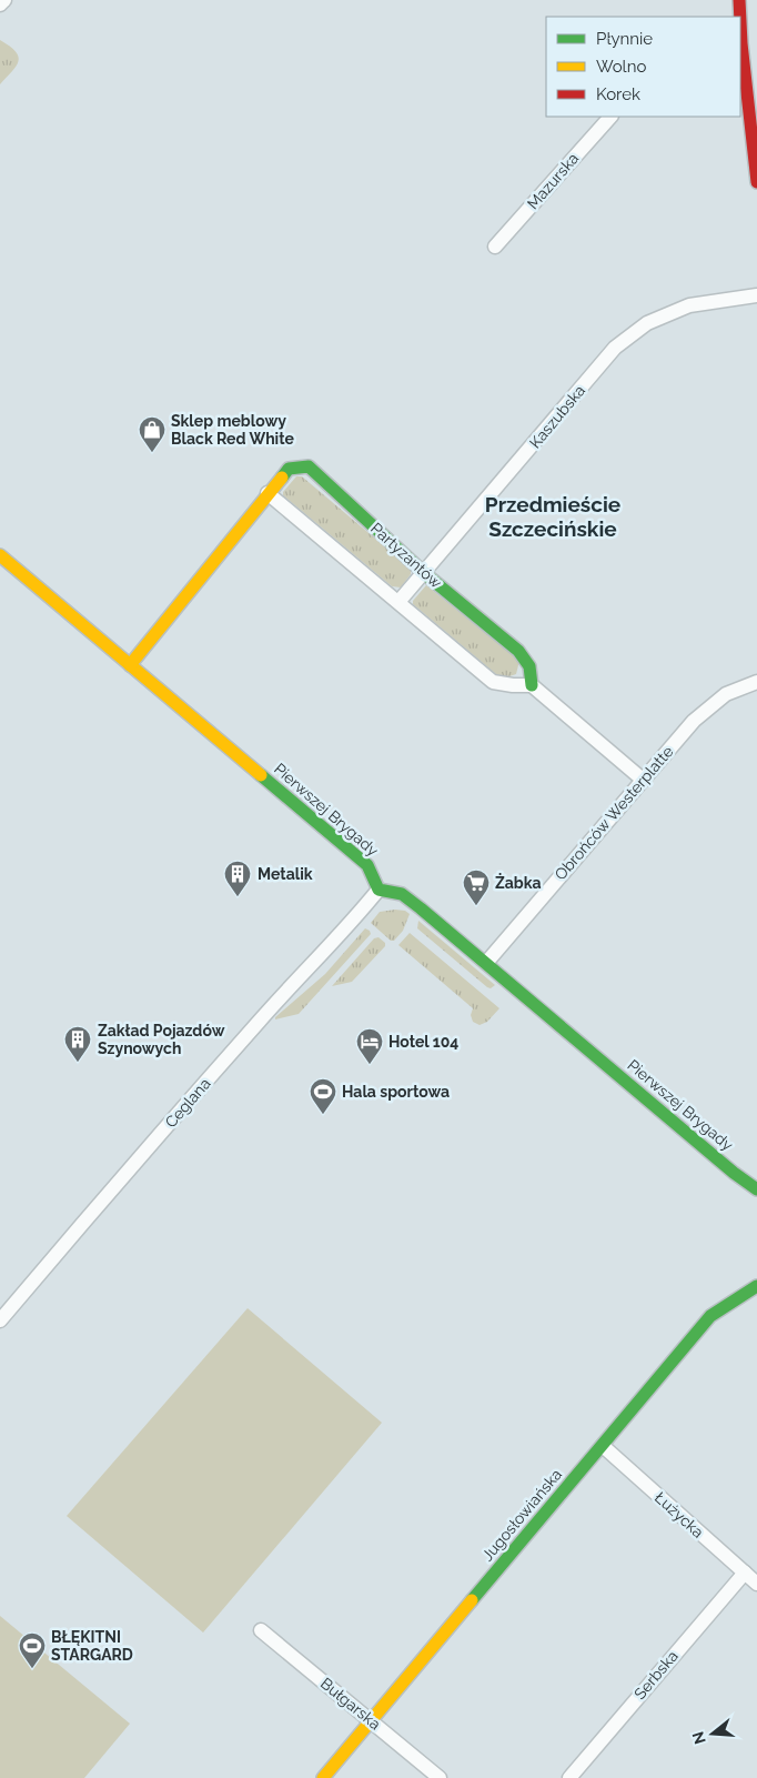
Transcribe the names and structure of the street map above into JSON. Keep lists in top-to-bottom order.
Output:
{
  "streets": {
    "street": [
      "Mazurska",
      "Kaszubska",
      "Partyzantów",
      "Pierwszej Brygady",
      "Obrońców Westerplatte",
      "Ceglana",
      "Jugosłowiańska",
      "Łużycka",
      "Serbska",
      "Bułgarska"
    ]
  },
  "crossings": [
    ["Kaszubska", "Partyzantów"],
    ["Partyzantów", "Pierwszej Brygady"],
    ["Pierwszej Brygady", "Obrońców Westerplatte"],
    ["Pierwszej Brygady", "Ceglana"],
    ["Jugosłowiańska", "Łużycka"],
    ["Jugosłowiańska", "Bułgarska"],
    ["Łużycka", "Serbska"]
  ],
  "districts": ["Przedmieście Szczecińskie"],
  "places": {
    "shop": ["Sklep meblowy Black Red White"],
    "building": ["Metalik", "Zakład Pojazdów Szynowych"],
    "supermarket": ["Żabka"],
    "hotel": ["Hotel 104"],
    "sports": ["Hala sportowa", "BŁĘKITNI STARGARD"]
  },
  "legend": ["Płynnie", "Wolno", "Korek"],
  "north": "left"
}
